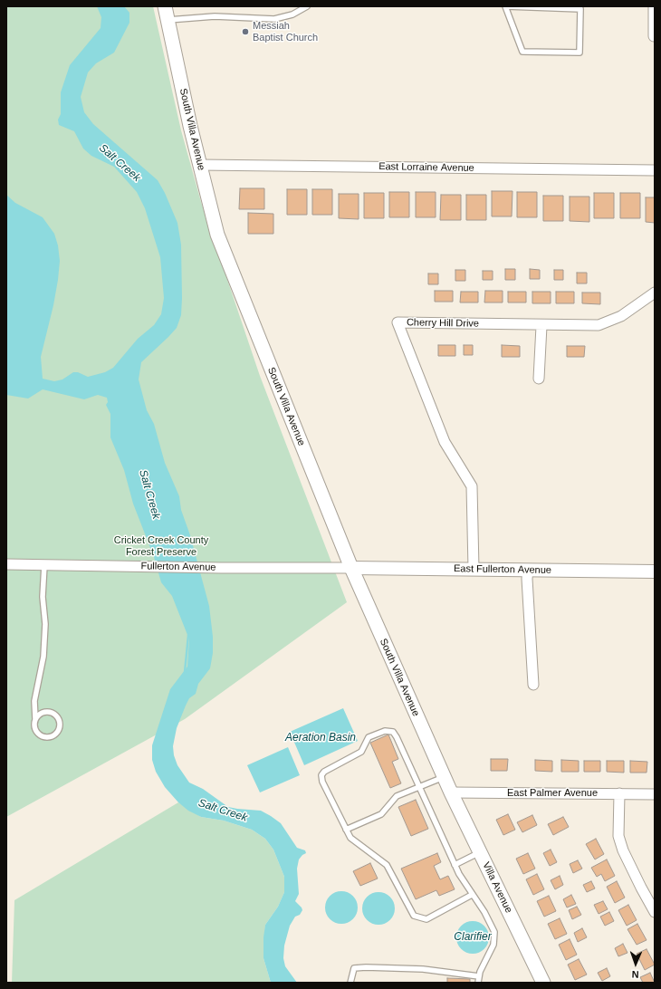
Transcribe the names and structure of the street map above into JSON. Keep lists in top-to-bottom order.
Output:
{
  "streets": {
    "main road": ["South Villa Avenue", "Villa Avenue"],
    "street": [
      "East Lorraine Avenue",
      "Cherry Hill Drive",
      "Fullerton Avenue",
      "East Fullerton Avenue",
      "East Palmer Avenue"
    ]
  },
  "crossings": [
    ["South Villa Avenue", "East Lorraine Avenue"],
    ["South Villa Avenue", "Fullerton Avenue"],
    ["South Villa Avenue", "East Fullerton Avenue"],
    ["South Villa Avenue", "East Palmer Avenue"],
    ["South Villa Avenue", "Villa Avenue"],
    ["Cherry Hill Drive", "East Fullerton Avenue"],
    ["Fullerton Avenue", "East Fullerton Avenue"],
    ["East Palmer Avenue", "Villa Avenue"]
  ],
  "water": ["Salt Creek", "Aeration Basin", "Clarifier"],
  "parks": ["Cricket Creek County Forest Preserve"],
  "places": ["Messiah Baptist Church"],
  "north": "bottom"
}
